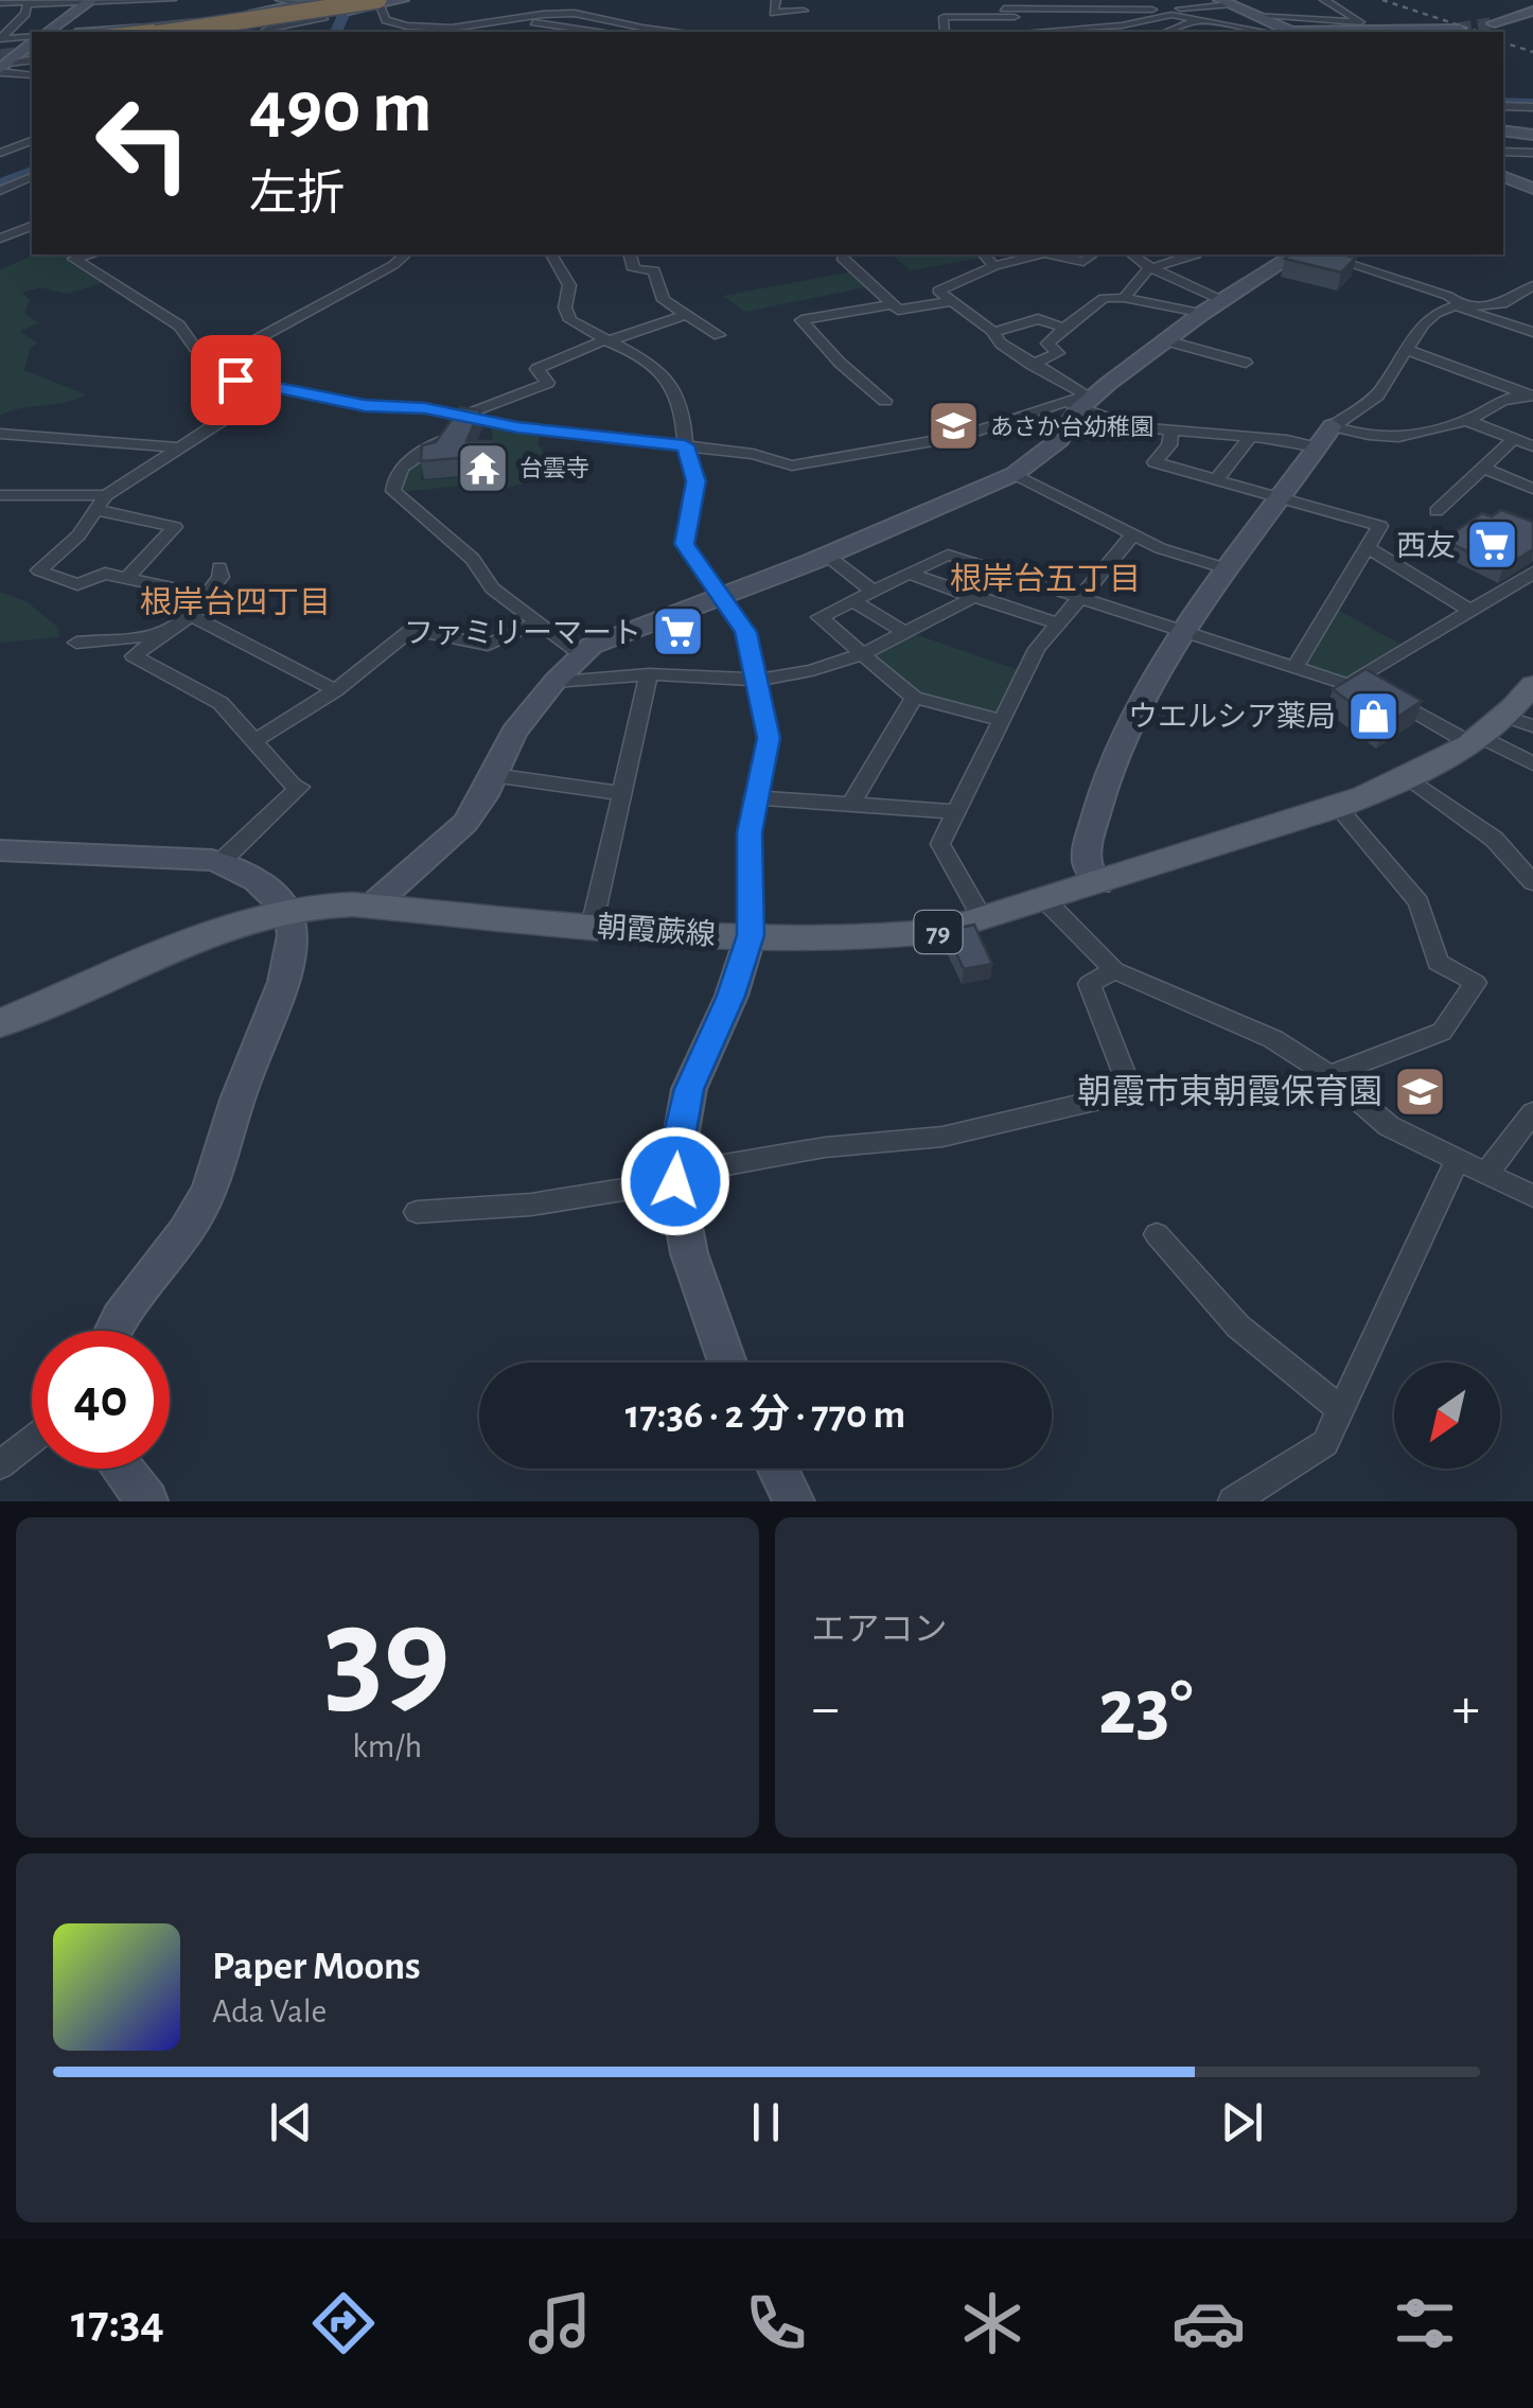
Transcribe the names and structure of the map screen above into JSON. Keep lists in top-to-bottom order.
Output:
{
  "streets": {
    "main road": ["朝霞蕨線", "79"]
  },
  "districts": ["根岸台五丁目", "根岸台四丁目"],
  "places": {
    "school or university": ["あさか台幼稚園", "朝霞市東朝霞保育園"],
    "temple": ["台雲寺"],
    "supermarket": ["西友", "ファミリーマート"],
    "shop": ["ウエルシア薬局"]
  },
  "north": "bottom left",
  "page": {
    "turn": ["490 m", "左折"],
    "limit": "40",
    "trip": "17:36 · 2 分 · 770 m",
    "tile": [
      ["39", "km/h"],
      "エアコン"
    ],
    "heat": ["−", "23°", "+"],
    "song": ["Paper Moons", "Ada Vale"],
    "tabs": "17:34"
  }
}
